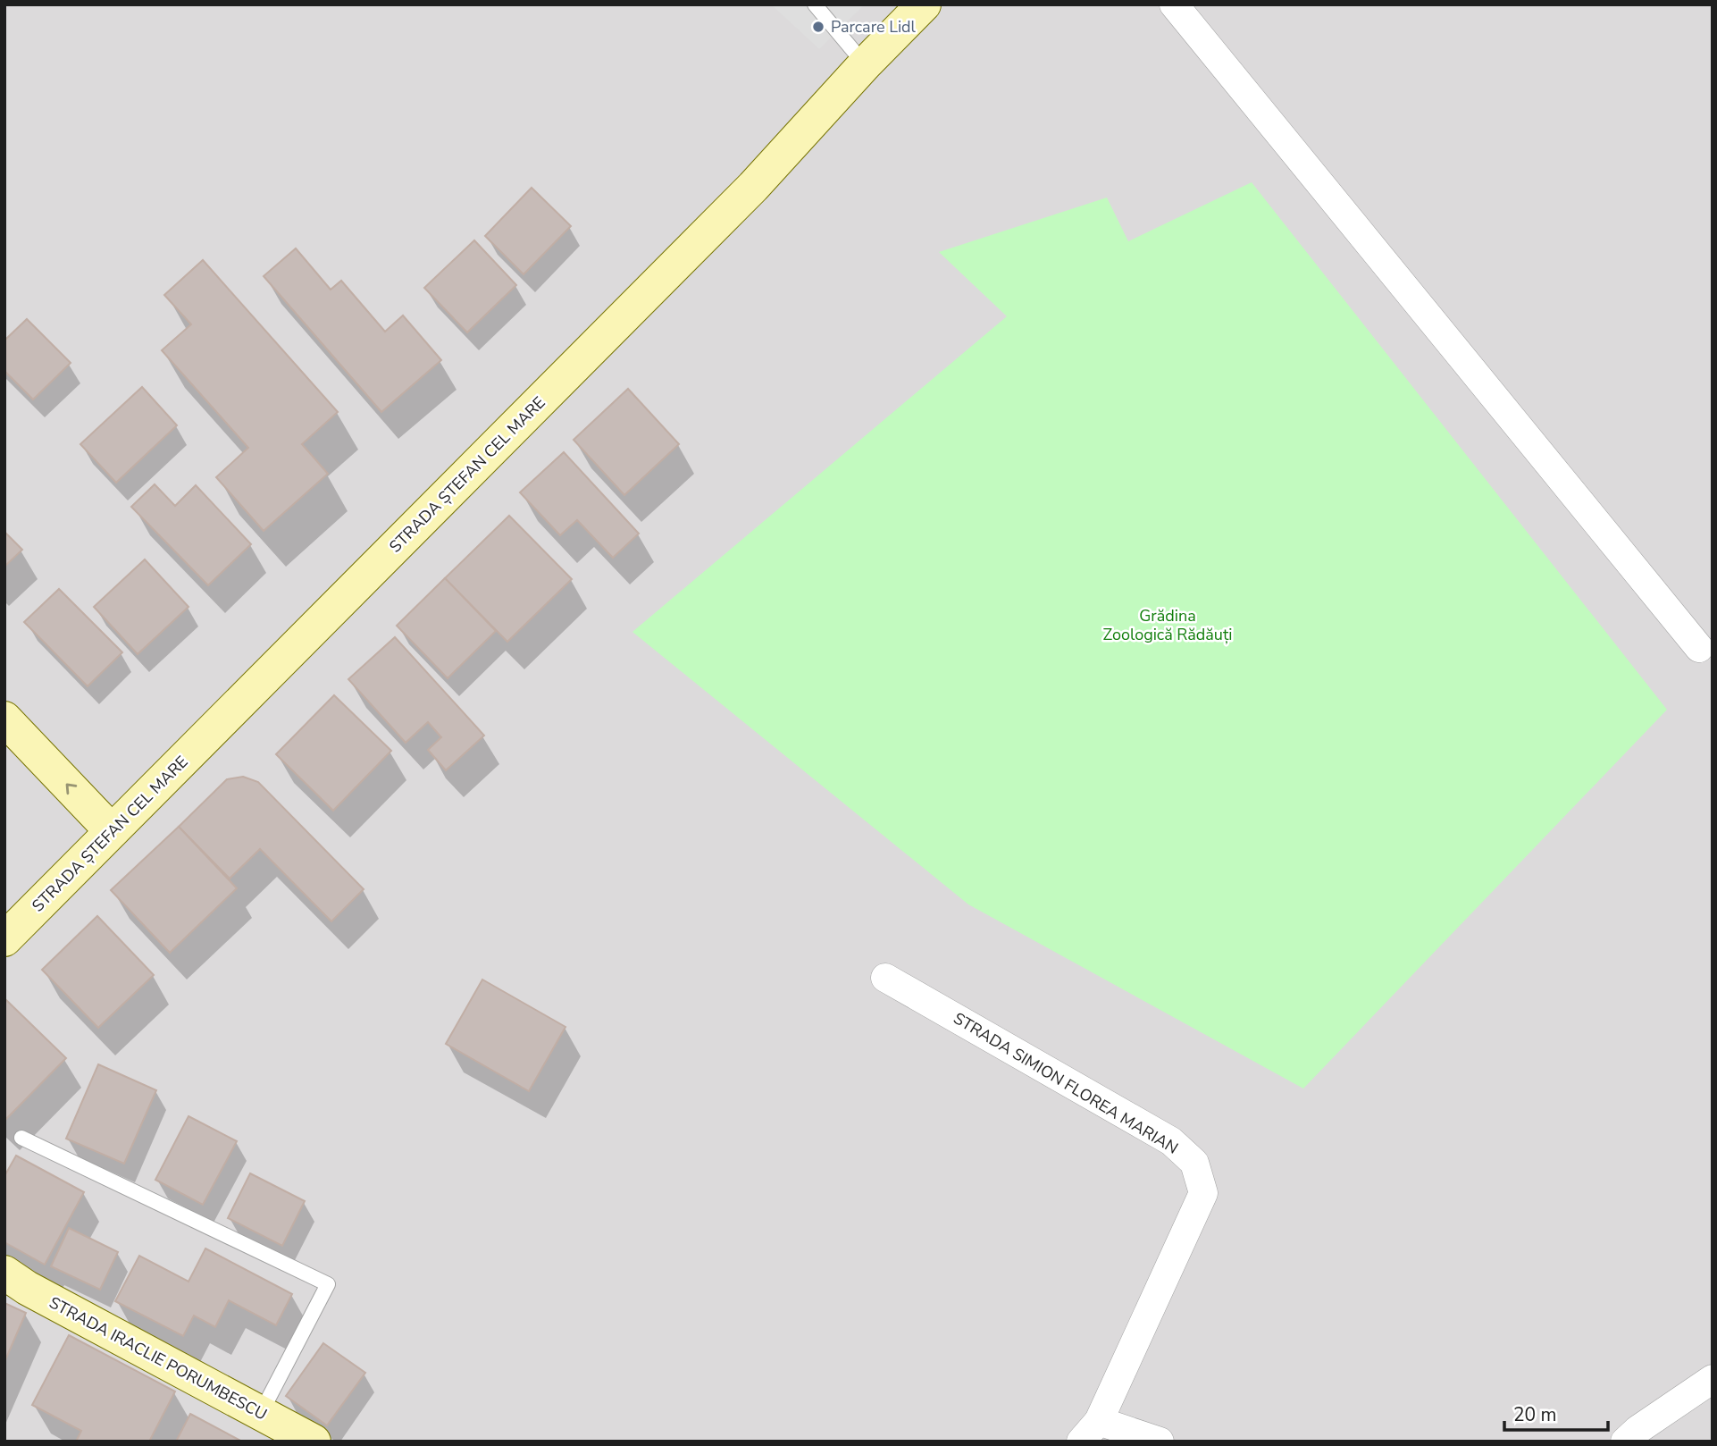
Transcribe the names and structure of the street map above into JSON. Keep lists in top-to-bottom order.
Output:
{
  "streets": {
    "main road": ["STRADA ȘTEFAN CEL MARE", "STRADA IRACLIE PORUMBESCU"],
    "street": ["STRADA SIMION FLOREA MARIAN"]
  },
  "parks": ["Grădina Zoologică Rădăuți"],
  "places": ["Parcare Lidl"],
  "scale_bar": "20 m"
}
